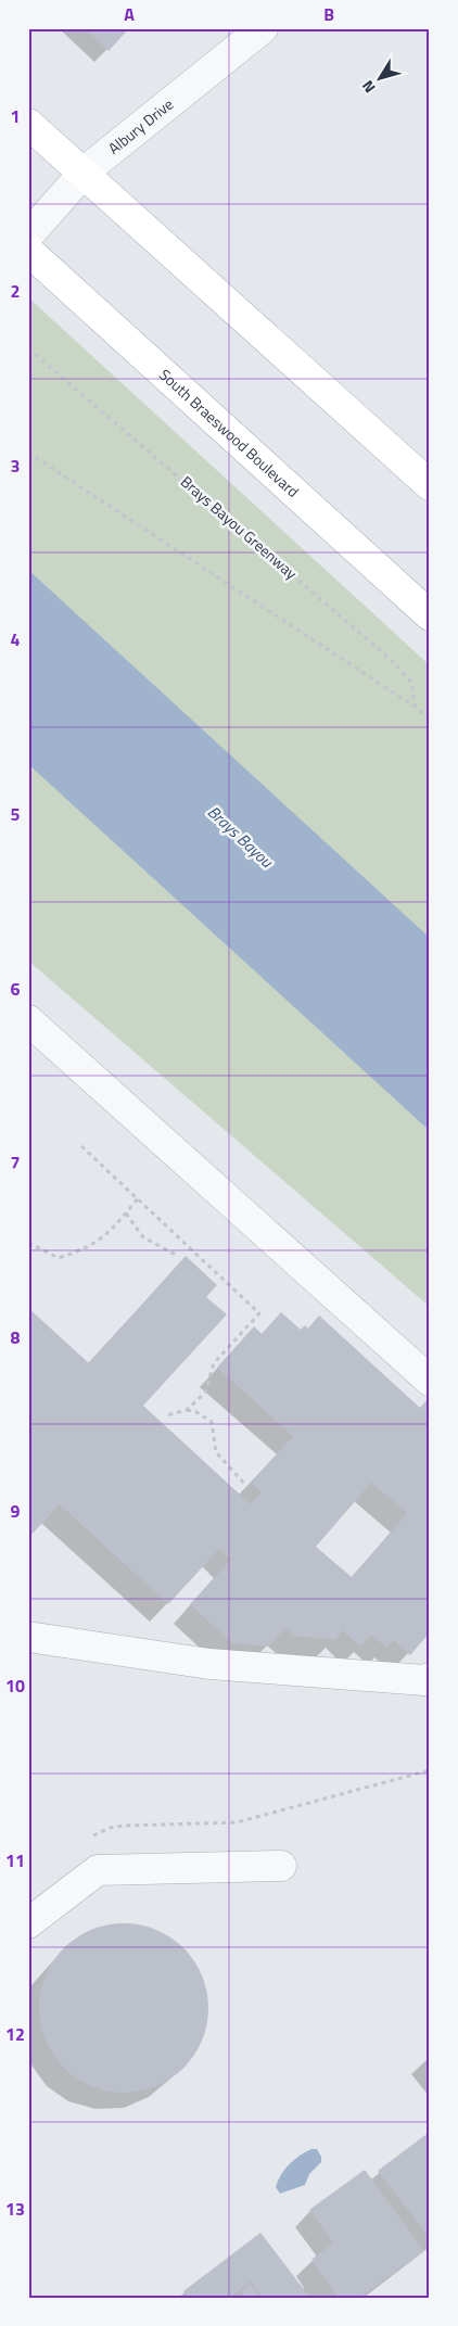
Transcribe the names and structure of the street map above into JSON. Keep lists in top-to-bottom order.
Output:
{
  "streets": {
    "main road": ["South Braeswood Boulevard"],
    "street": ["Albury Drive"],
    "path": ["Brays Bayou Greenway"]
  },
  "water": ["Brays Bayou"],
  "north": "bottom left",
  "grid": {
    "columns": ["A", "B"],
    "rows": [
      "1",
      "2",
      "3",
      "4",
      "5",
      "6",
      "7",
      "8",
      "9",
      "10",
      "11",
      "12",
      "13"
    ]
  }
}
